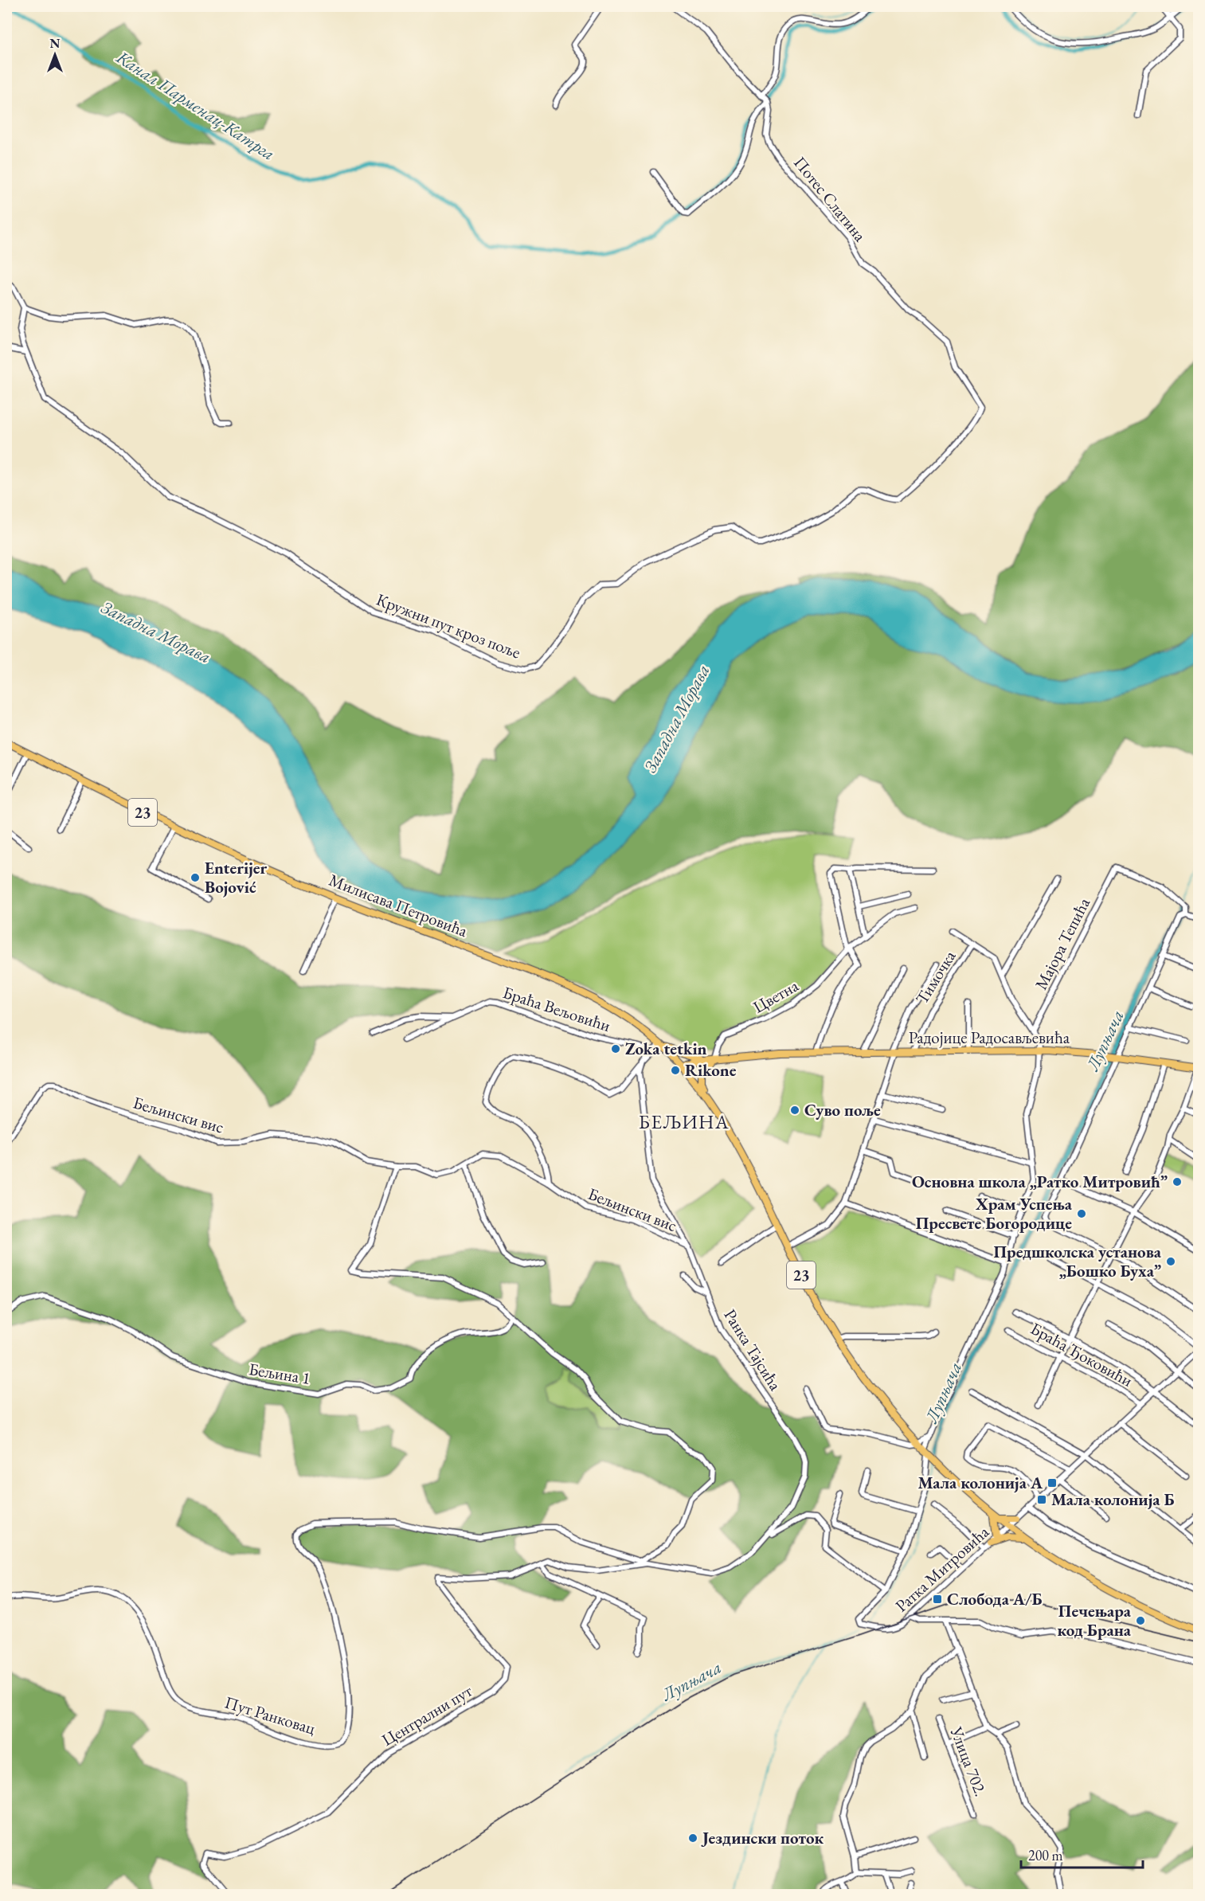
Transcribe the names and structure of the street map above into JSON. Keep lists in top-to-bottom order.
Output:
{
  "streets": {
    "main road": ["23", "Милисава Петровића", "Радојице Радосављевића"],
    "street": [
      "Потес Слатина",
      "Кружни пут кроз поље",
      "Мајора Тепића",
      "Тимочка",
      "Цветна",
      "Браћа Вељовићи",
      "Бељински вис",
      "Ранка Тајсића",
      "Браћа Ђоковићи",
      "Бељина 1",
      "Ратка Митровића",
      "Пут Ранковац",
      "Централни пут",
      "Улица 702."
    ]
  },
  "crossings": [
    ["Потес Слатина", "Кружни пут кроз поље"],
    ["23", "Милисава Петровића"],
    ["23", "Радојице Радосављевића"],
    ["23", "Ратка Митровића"],
    ["Тимочка", "Радојице Радосављевића"],
    ["Цветна", "Радојице Радосављевића"],
    ["Бељински вис", "Ранка Тајсића"],
    ["Ранка Тајсића", "Пут Ранковац"],
    ["Ранка Тајсића", "Централни пут"],
    ["Браћа Ђоковићи", "Ратка Митровића"]
  ],
  "districts": ["БЕЉИНА"],
  "water": ["Канал Парменац-Катрга", "Западна Морава", "Лупњача"],
  "places": {
    "other": [
      "Enterijer Bojović",
      "Zoka tetkin",
      "Rikone",
      "Суво поље",
      "Основна школа „Ратко Митровић”",
      "Храм Успења Пресвете Богородице",
      "Предшколска установа „Бошко Буха”",
      "Печењара код Брана",
      "Јездински поток"
    ],
    "transit": ["Мала колонија А", "Мала колонија Б", "Слобода А/Б"]
  },
  "scale_bar": "200 m",
  "north": "top"
}
